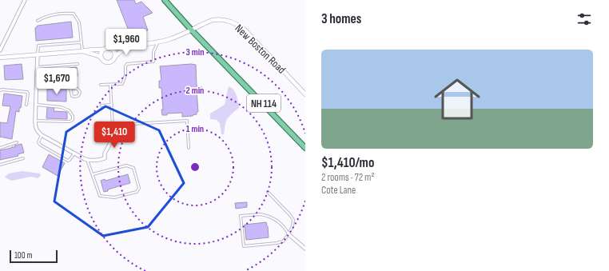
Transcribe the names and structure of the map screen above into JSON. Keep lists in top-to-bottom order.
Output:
{
  "streets": {
    "main road": ["NH 114"],
    "street": ["New Boston Road"]
  },
  "crossings": [
    ["New Boston Road", "NH 114"]
  ],
  "scale_bar": "100 m",
  "page": {
    "heading": "3 homes",
    "price": ["$1,960", "$1,670", "$1,410"],
    "list": [
      {
        "name": "$1,410/mo",
        "note": "2 rooms · 72 m² · Cote Lane"
      }
    ],
    "scale": "100 m"
  },
  "rings": ["3 min", "2 min", "1 min"]
}
